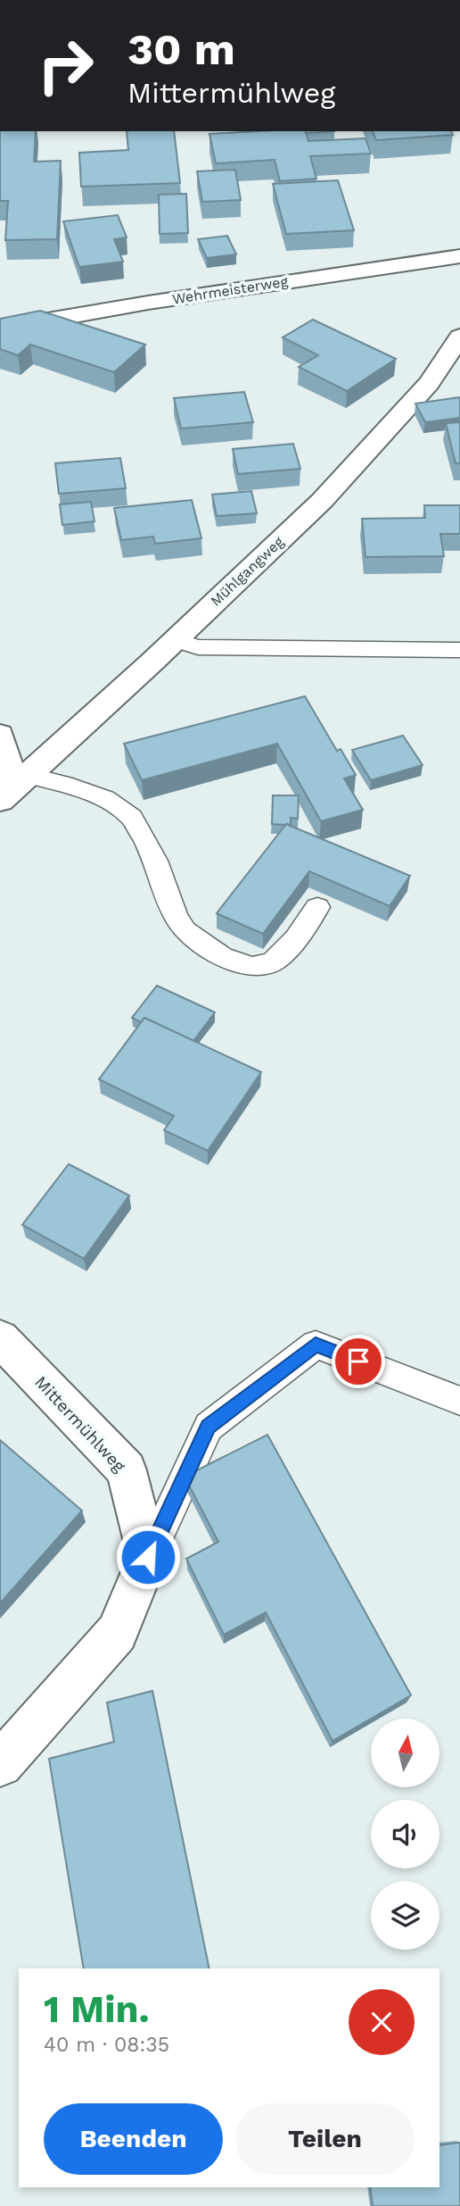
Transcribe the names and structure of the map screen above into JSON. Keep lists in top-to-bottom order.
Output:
{
  "streets": {
    "street": ["Wehrmeisterweg", "Mühlgangweg", "Mittermühlweg"]
  },
  "north": "top",
  "page": {
    "turn": ["30 m", "Mittermühlweg"],
    "heading": ["1 Min.", "40 m · 08:35"],
    "buttons": ["Beenden", "Teilen"]
  }
}
